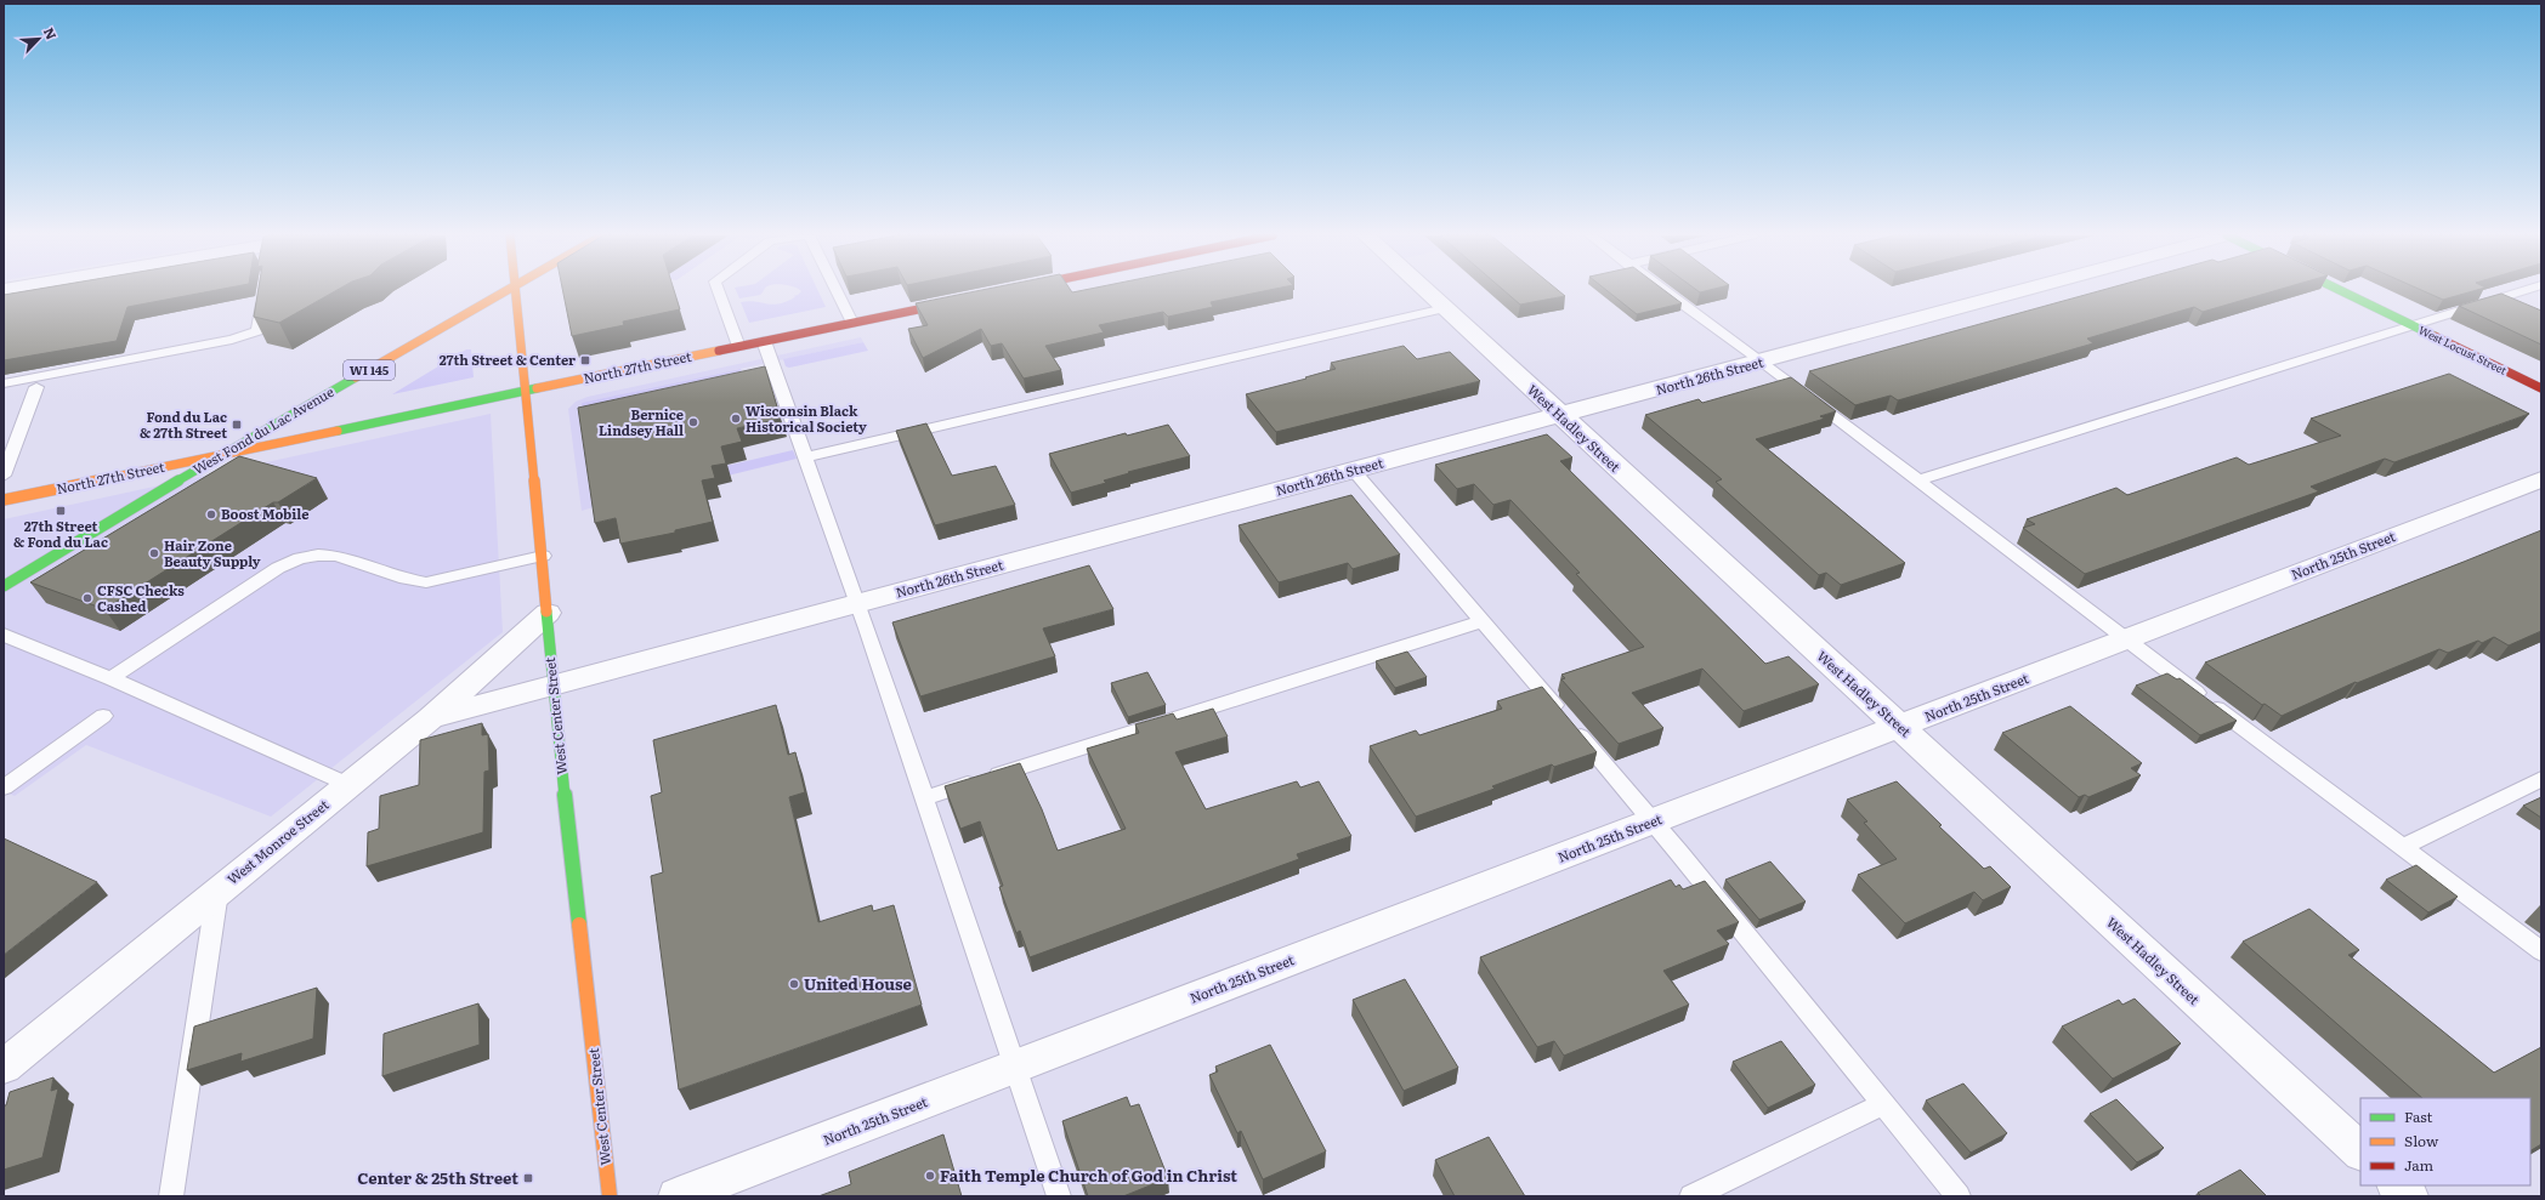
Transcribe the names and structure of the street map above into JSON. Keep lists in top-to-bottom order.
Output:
{
  "streets": {
    "main road": [
      "West Locust Street",
      "North 27th Street",
      "WI 145",
      "West Fond du Lac Avenue",
      "West Center Street"
    ],
    "street": [
      "North 26th Street",
      "West Hadley Street",
      "North 25th Street",
      "West Monroe Street"
    ]
  },
  "crossings": [
    ["North 27th Street", "West Fond du Lac Avenue"],
    ["North 27th Street", "West Center Street"],
    ["North 26th Street", "West Hadley Street"],
    ["North 26th Street", "West Center Street"],
    ["North 26th Street", "West Monroe Street"],
    ["West Hadley Street", "North 25th Street"],
    ["West Center Street", "West Monroe Street"]
  ],
  "places": {
    "transit": [
      "27th Street & Center",
      "Fond du Lac & 27th Street",
      "27th Street & Fond du Lac",
      "Center & 25th Street"
    ],
    "other": [
      "Wisconsin Black Historical Society",
      "Bernice Lindsey Hall",
      "Boost Mobile",
      "Hair Zone Beauty Supply",
      "CFSC Checks Cashed",
      "United House",
      "Faith Temple Church of God in Christ"
    ]
  },
  "legend": ["Fast", "Slow", "Jam"],
  "north": "top right"
}
